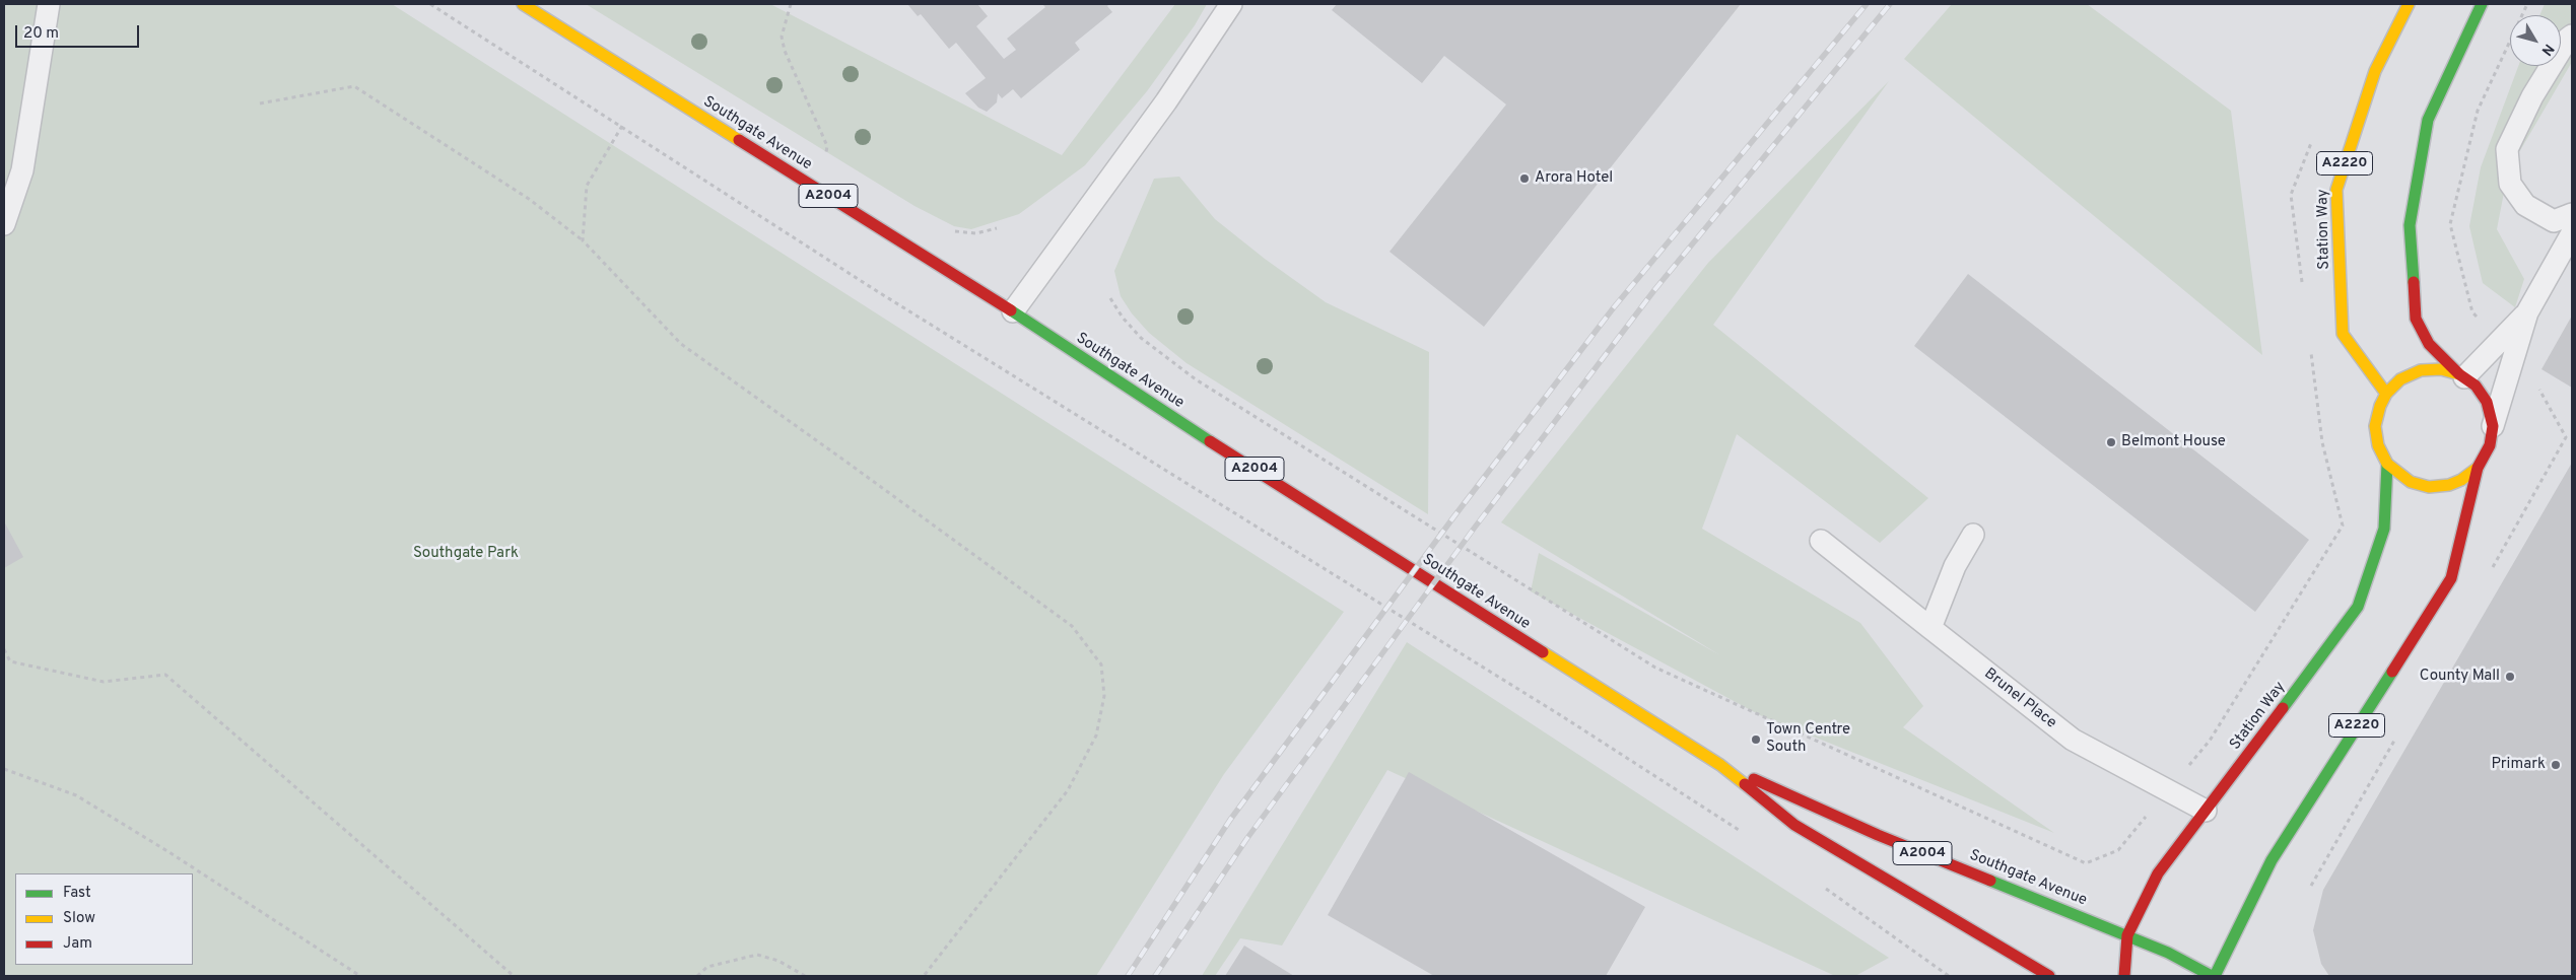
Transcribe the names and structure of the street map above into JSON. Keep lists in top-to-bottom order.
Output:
{
  "streets": {
    "main road": [
      "Southgate Avenue",
      "A2220",
      "A2004",
      "Station Way"
    ],
    "lane": ["Brunel Place"]
  },
  "crossings": [
    ["Southgate Avenue", "Station Way"],
    ["Station Way", "Brunel Place"]
  ],
  "parks": ["Southgate Park"],
  "places": [
    "Arora Hotel",
    "Belmont House",
    "County Mall",
    "Town Centre South",
    "Primark"
  ],
  "legend": ["Fast", "Slow", "Jam"],
  "scale_bar": "20 m",
  "north": "bottom right"
}
